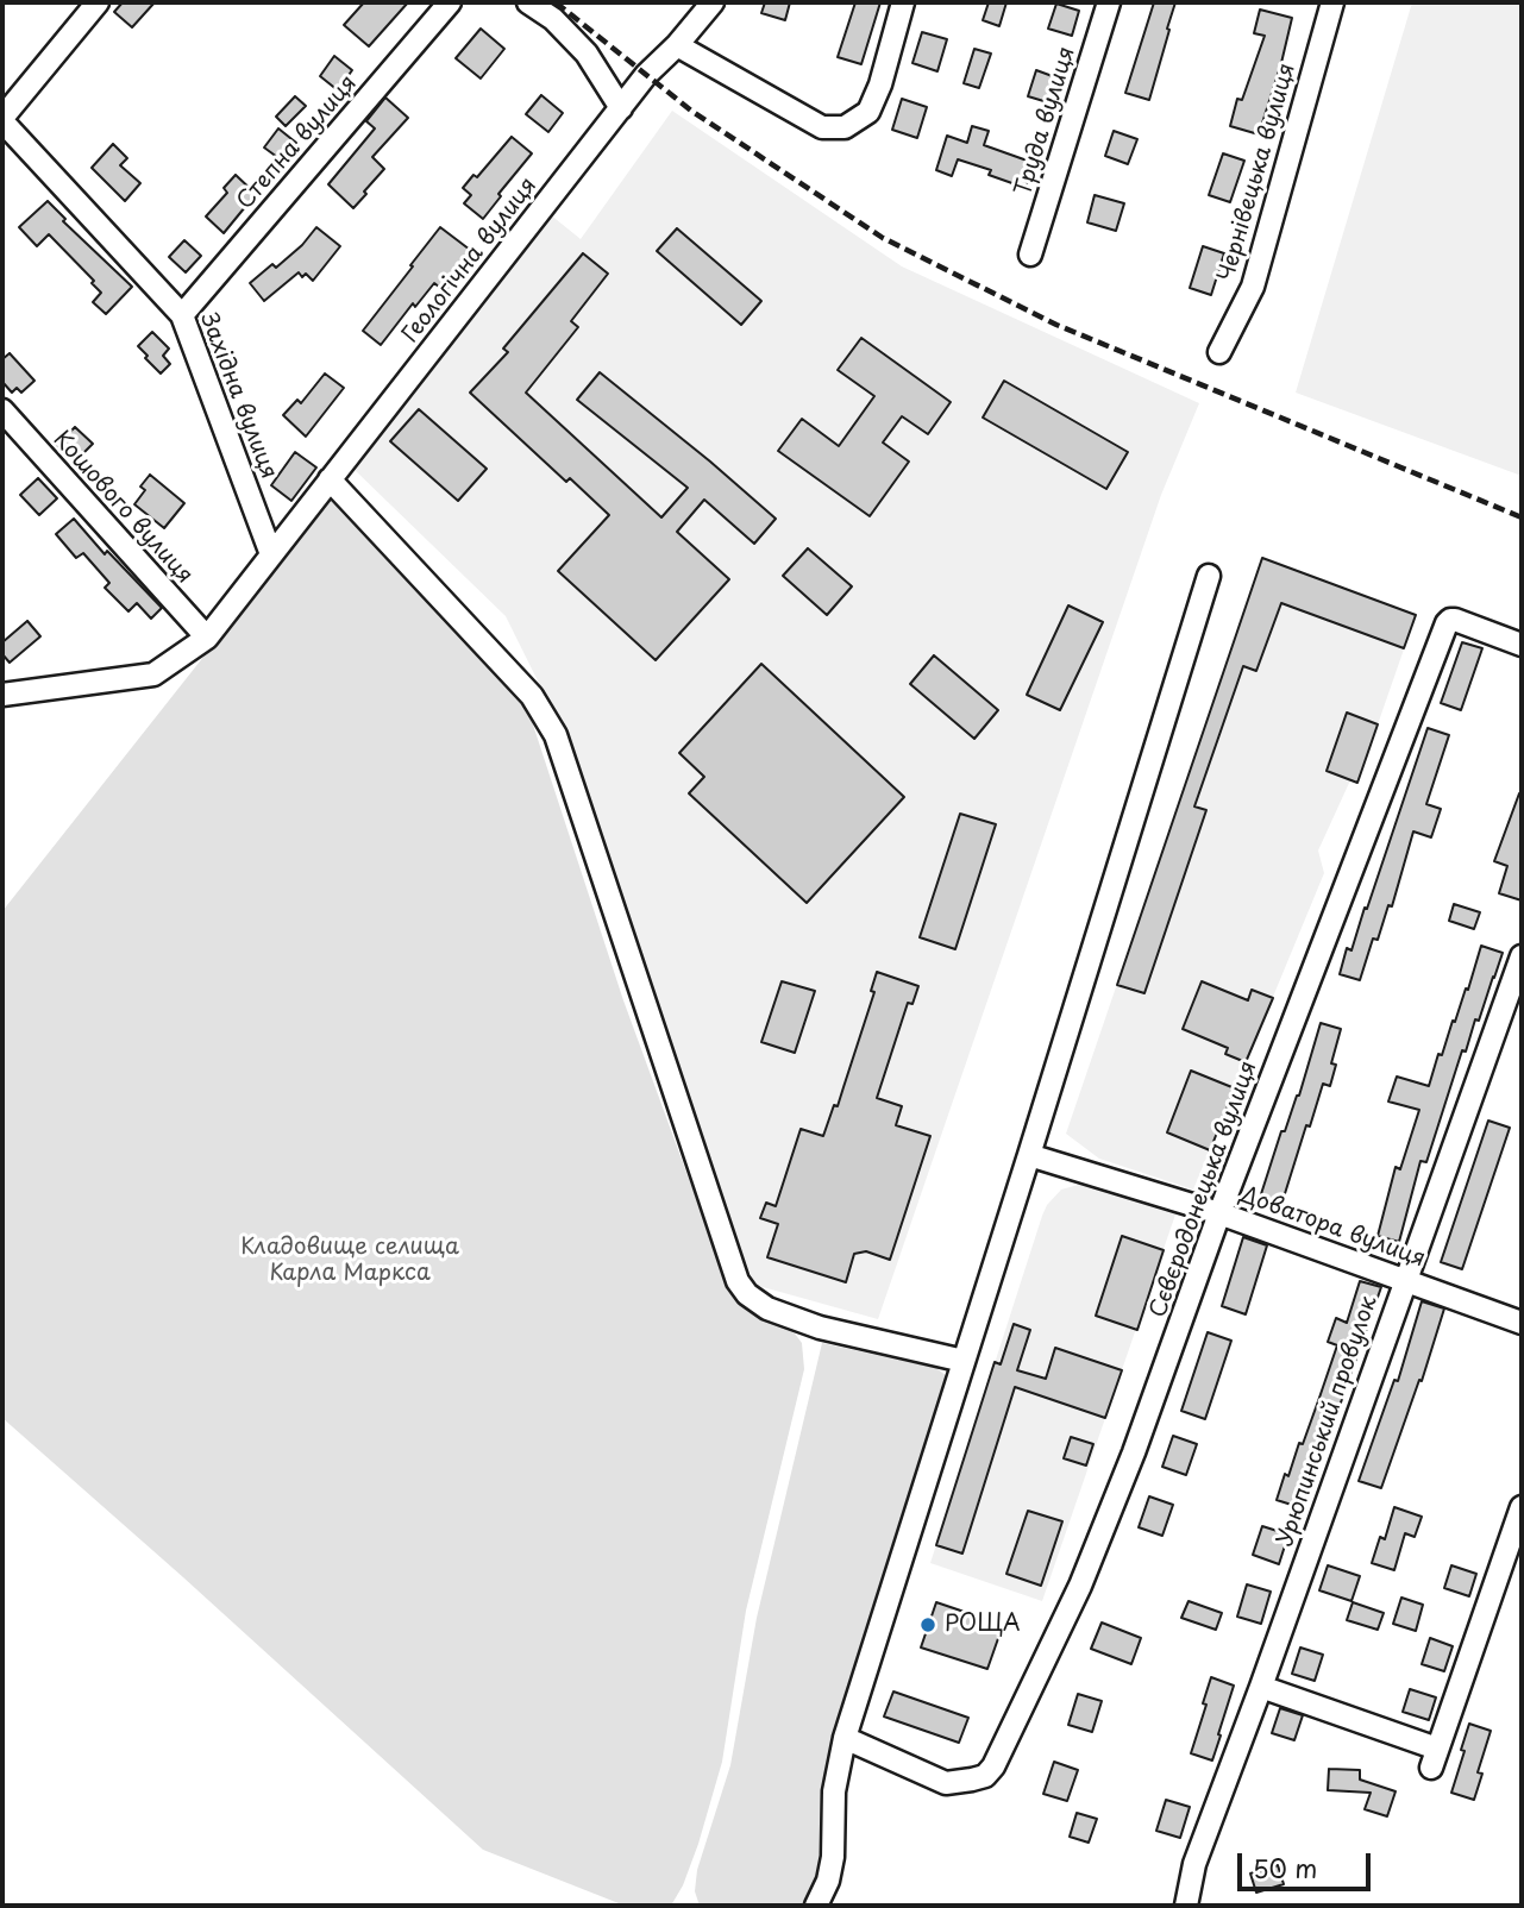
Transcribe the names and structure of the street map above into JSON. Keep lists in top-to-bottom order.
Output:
{
  "streets": {
    "street": [
      "Труда вулиця",
      "Степна вулиця",
      "Чернівецька вулиця",
      "Геологічна вулиця",
      "Західна вулиця",
      "Кошового вулиця",
      "Сєвєродонецька вулиця",
      "Доватора вулиця",
      "Урюпинський провулок"
    ]
  },
  "crossings": [
    ["Степна вулиця", "Західна вулиця"],
    ["Геологічна вулиця", "Західна вулиця"],
    ["Геологічна вулиця", "Кошового вулиця"],
    ["Сєвєродонецька вулиця", "Доватора вулиця"],
    ["Доватора вулиця", "Урюпинський провулок"]
  ],
  "parks": ["Кладовище селища Карла Маркса"],
  "places": ["РОЩА"],
  "scale_bar": "50 m"
}
